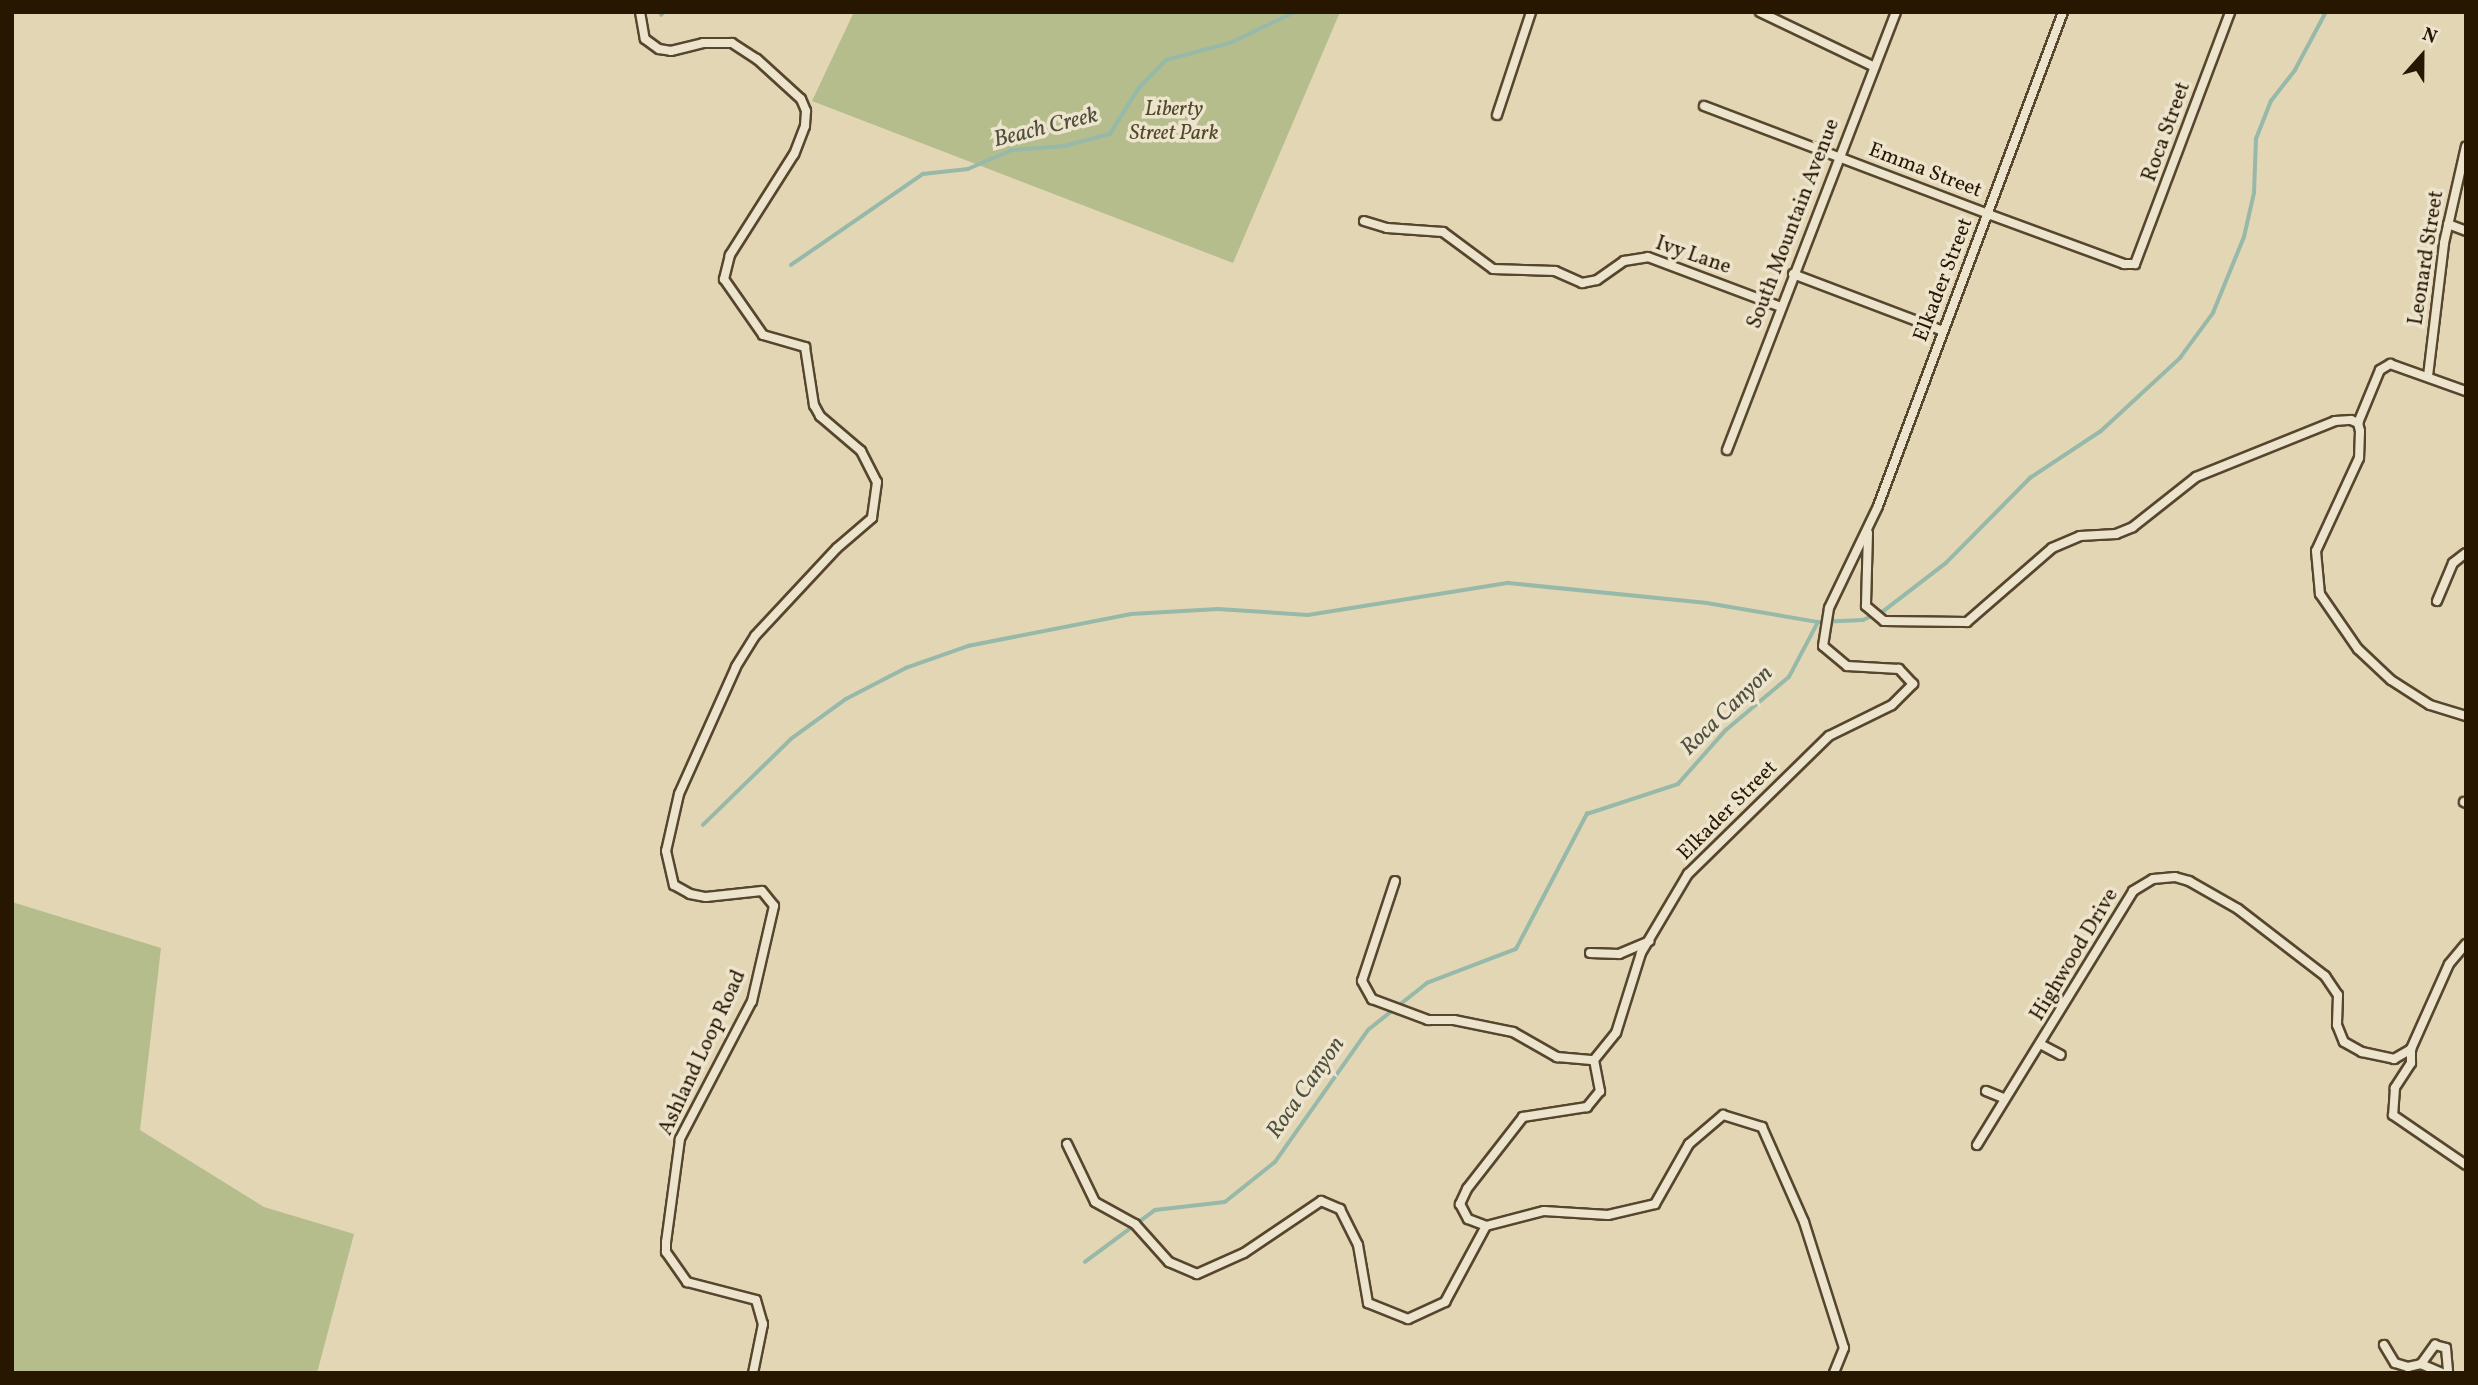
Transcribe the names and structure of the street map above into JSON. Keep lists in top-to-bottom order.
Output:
{
  "streets": {
    "street": [
      "Roca Street",
      "Emma Street",
      "South Mountain Avenue",
      "Ivy Lane",
      "Leonard Street",
      "Elkader Street",
      "Highwood Drive",
      "Ashland Loop Road"
    ]
  },
  "crossings": [
    ["Roca Street", "Emma Street"],
    ["Emma Street", "South Mountain Avenue"],
    ["Emma Street", "Elkader Street"],
    ["South Mountain Avenue", "Ivy Lane"]
  ],
  "water": ["Beach Creek", "Roca Canyon"],
  "parks": ["Liberty Street Park"],
  "north": "top"
}
